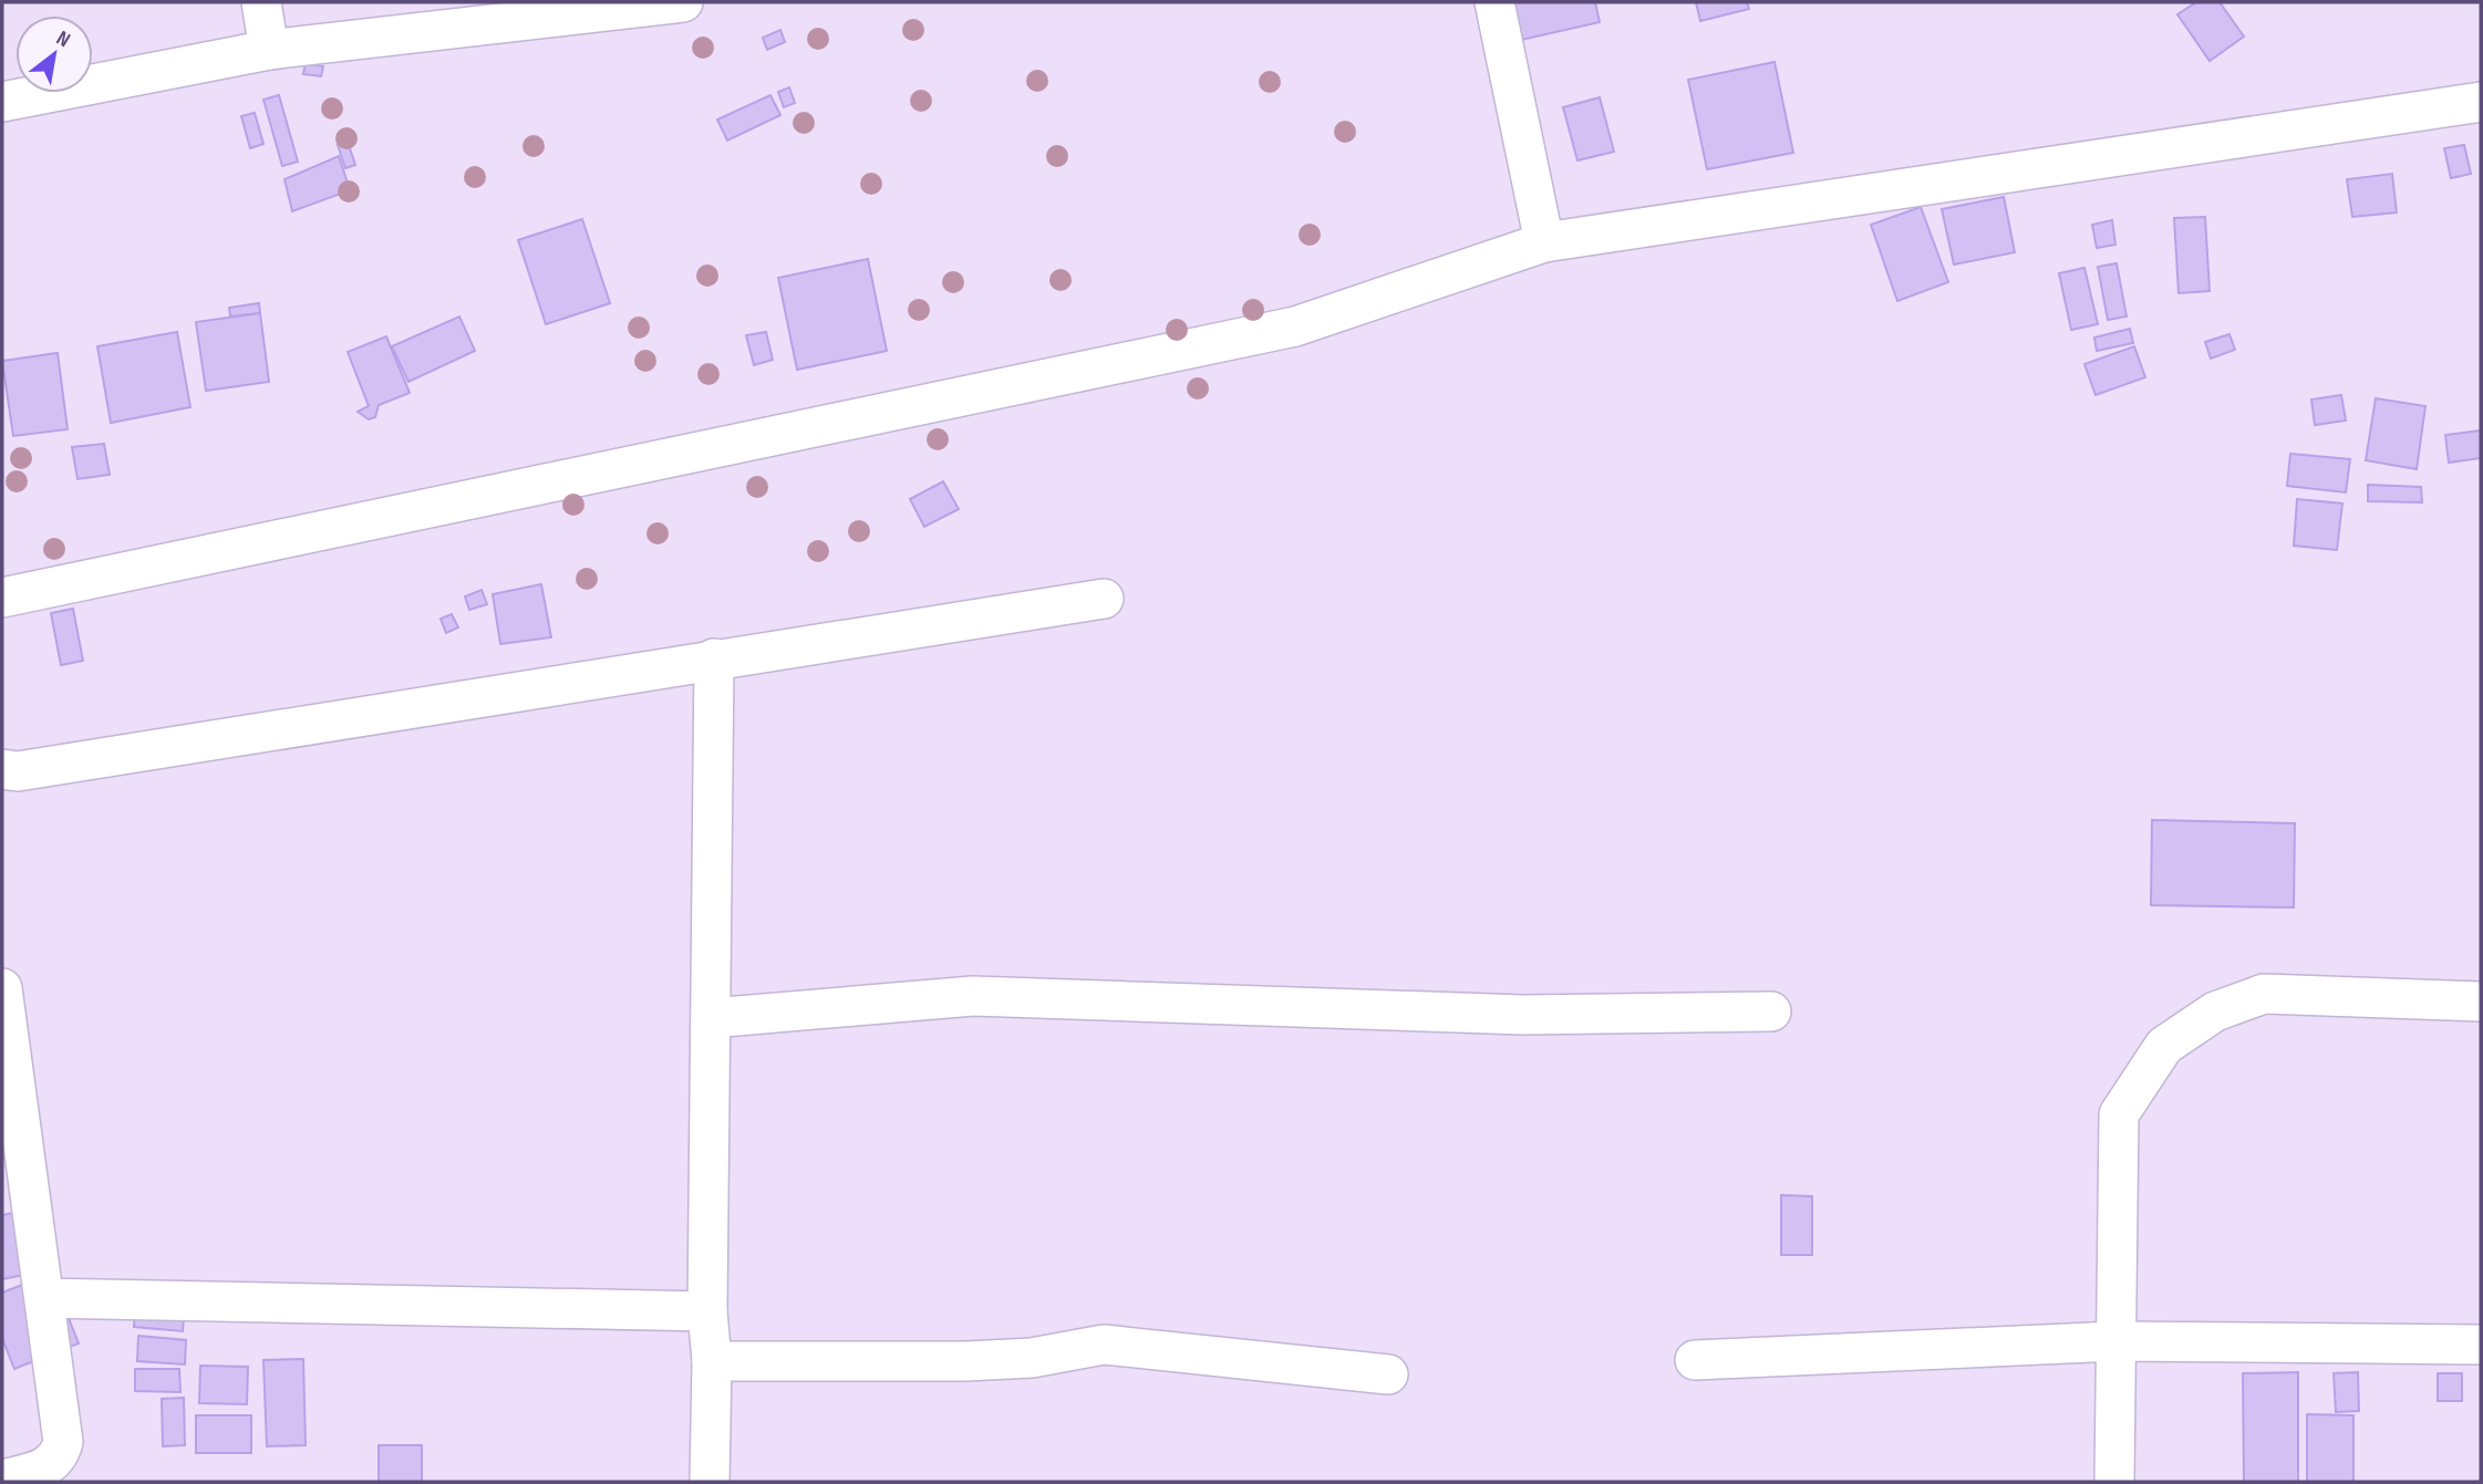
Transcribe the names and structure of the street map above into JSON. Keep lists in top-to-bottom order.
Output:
{
  "north": "top right"
}
